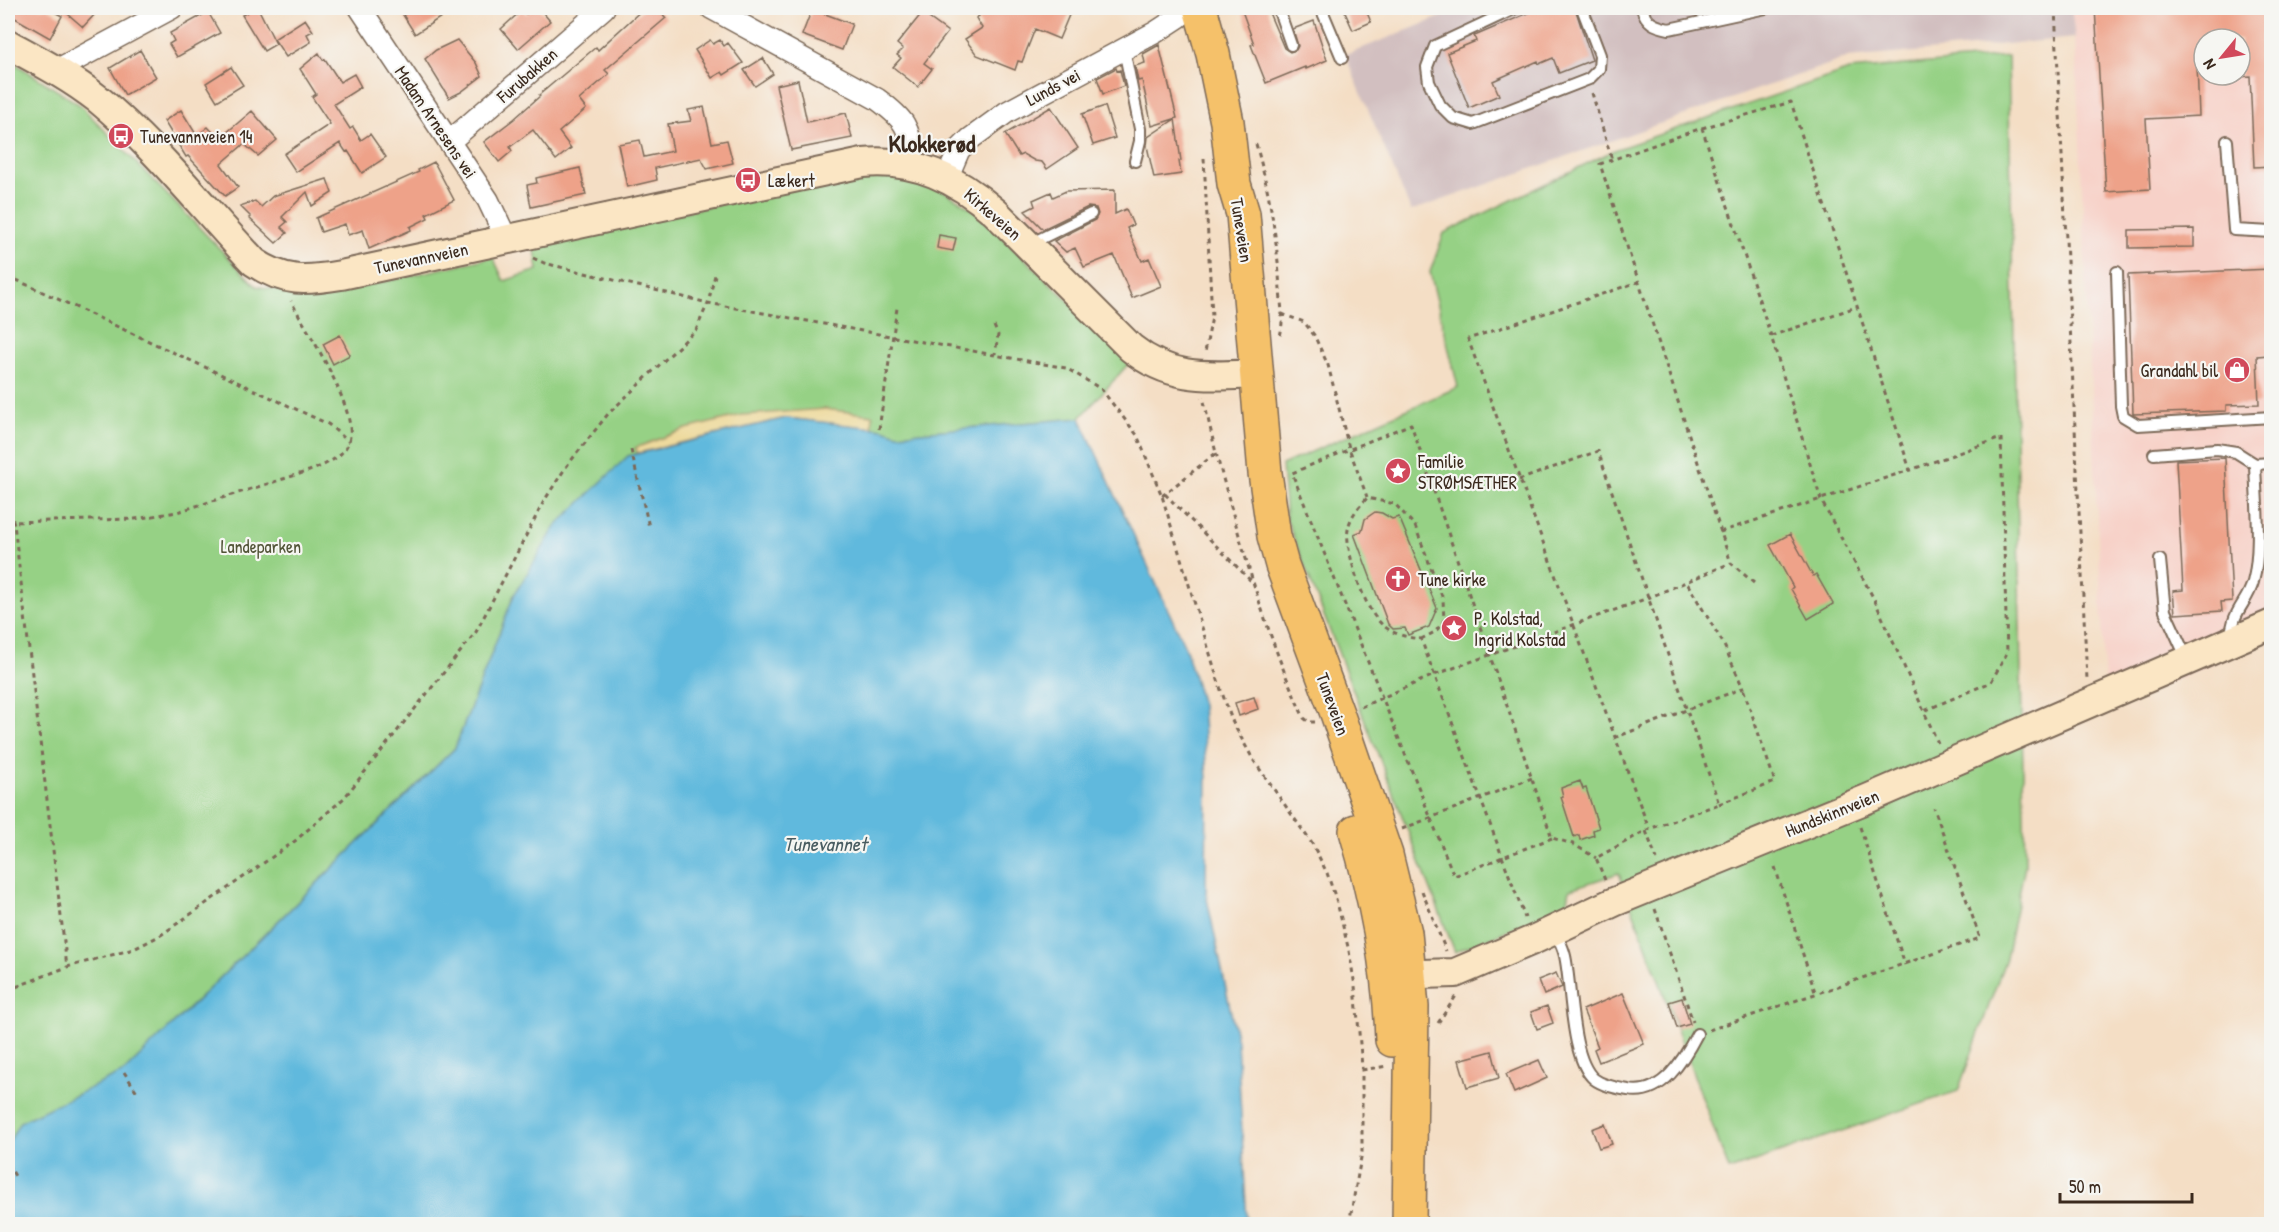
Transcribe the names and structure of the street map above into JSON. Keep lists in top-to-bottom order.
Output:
{
  "streets": {
    "main road": ["Tuneveien"],
    "street": [
      "Furubakken",
      "Lunds vei",
      "Madam Arnesens vei",
      "Kirkeveien",
      "Tunevannveien",
      "Hundskinnveien"
    ]
  },
  "crossings": [
    ["Furubakken", "Madam Arnesens vei"],
    ["Lunds vei", "Kirkeveien"],
    ["Lunds vei", "Tuneveien"],
    ["Madam Arnesens vei", "Tunevannveien"],
    ["Kirkeveien", "Tuneveien"],
    ["Kirkeveien", "Tunevannveien"],
    ["Tuneveien", "Hundskinnveien"]
  ],
  "districts": ["Klokkerød"],
  "water": ["Tunevannet"],
  "parks": ["Landeparken"],
  "places": {
    "bus stop": ["Tunevannveien 14", "Lækert"],
    "shop": ["Grandahl bil"],
    "place": ["Familie STRØMSÆTHER", "P. Kolstad, Ingrid Kolstad"],
    "church": ["Tune kirke"]
  },
  "scale_bar": "50 m",
  "north": "bottom left"
}
